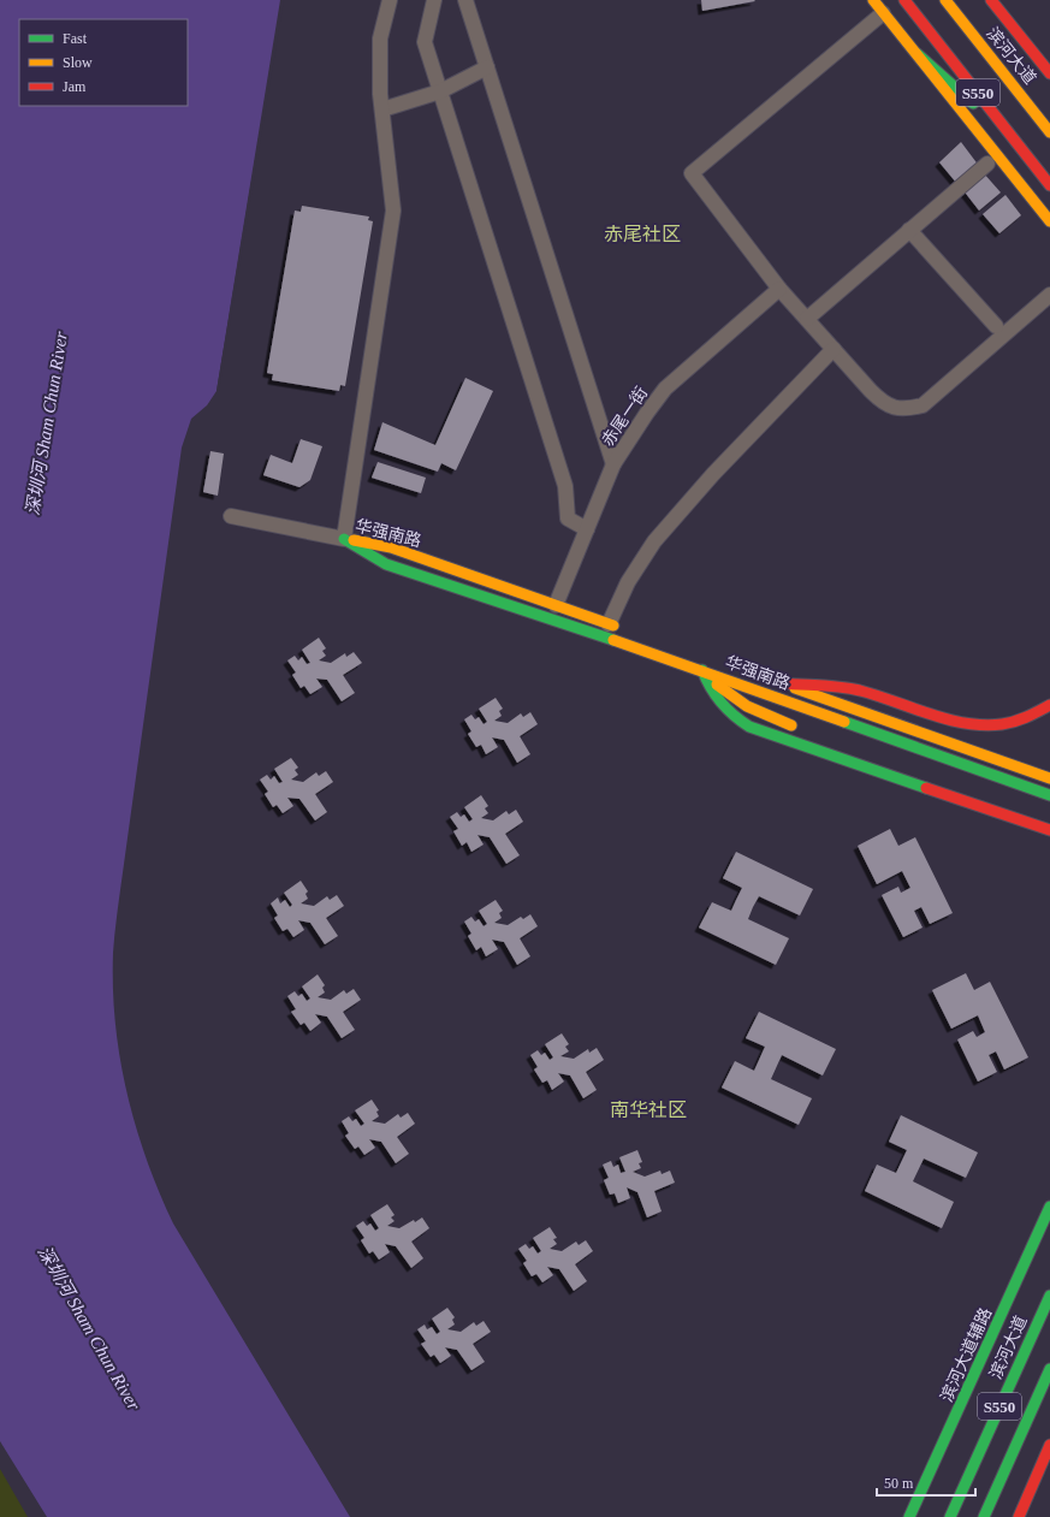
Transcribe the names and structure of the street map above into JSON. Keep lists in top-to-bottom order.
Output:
{
  "streets": {
    "main road": [
      "滨河大道",
      "S550",
      "华强南路",
      "滨河大道辅路"
    ],
    "street": ["赤尾一街"]
  },
  "crossings": [
    ["赤尾一街", "华强南路"]
  ],
  "districts": ["赤尾社区", "南华社区"],
  "water": ["深圳河 Sham Chun River"],
  "legend": ["Fast", "Slow", "Jam"],
  "scale_bar": "50 m"
}
